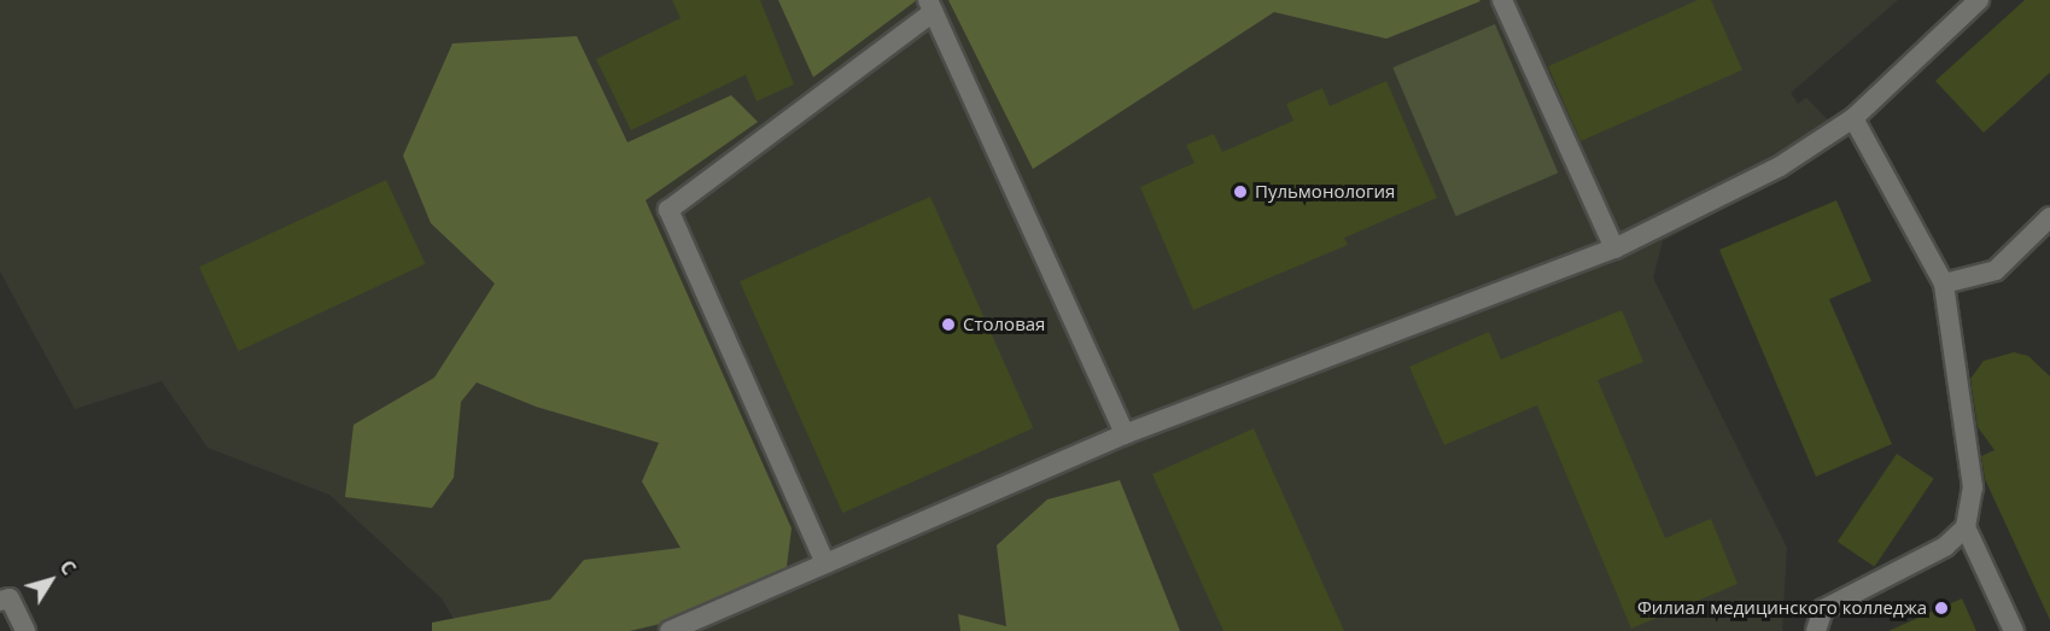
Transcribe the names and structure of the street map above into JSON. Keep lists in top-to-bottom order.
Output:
{
  "places": ["Пульмонология", "Столовая", "Филиал медицинского колледжа"],
  "north": "top right"
}
